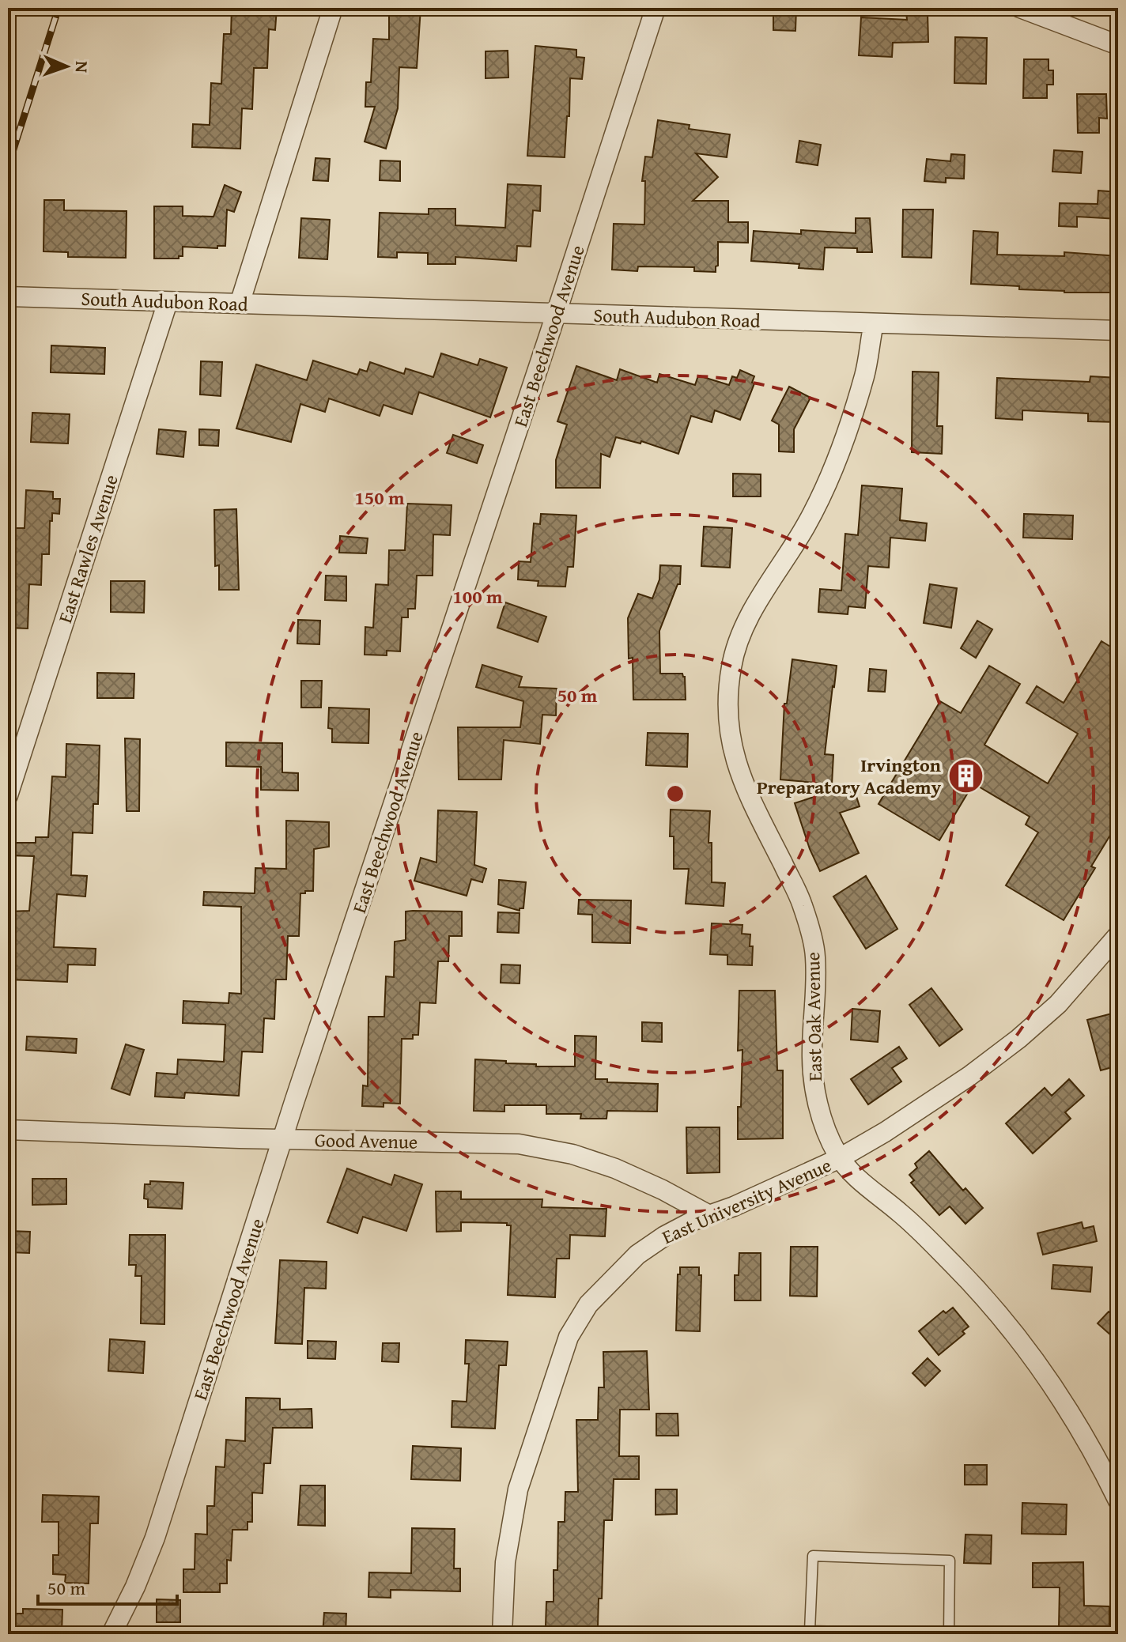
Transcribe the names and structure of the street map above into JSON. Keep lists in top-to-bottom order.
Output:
{
  "streets": {
    "street": [
      "South Audubon Road",
      "East Beechwood Avenue",
      "East Rawles Avenue",
      "East Oak Avenue",
      "Good Avenue",
      "East University Avenue"
    ]
  },
  "crossings": [
    ["South Audubon Road", "East Beechwood Avenue"],
    ["South Audubon Road", "East Rawles Avenue"],
    ["South Audubon Road", "East Oak Avenue"],
    ["East Beechwood Avenue", "Good Avenue"],
    ["East Oak Avenue", "East University Avenue"],
    ["Good Avenue", "East University Avenue"]
  ],
  "places": {
    "building": ["Irvington Preparatory Academy"]
  },
  "scale_bar": "50 m",
  "north": "right",
  "rings": ["150 m", "100 m", "50 m"]
}
